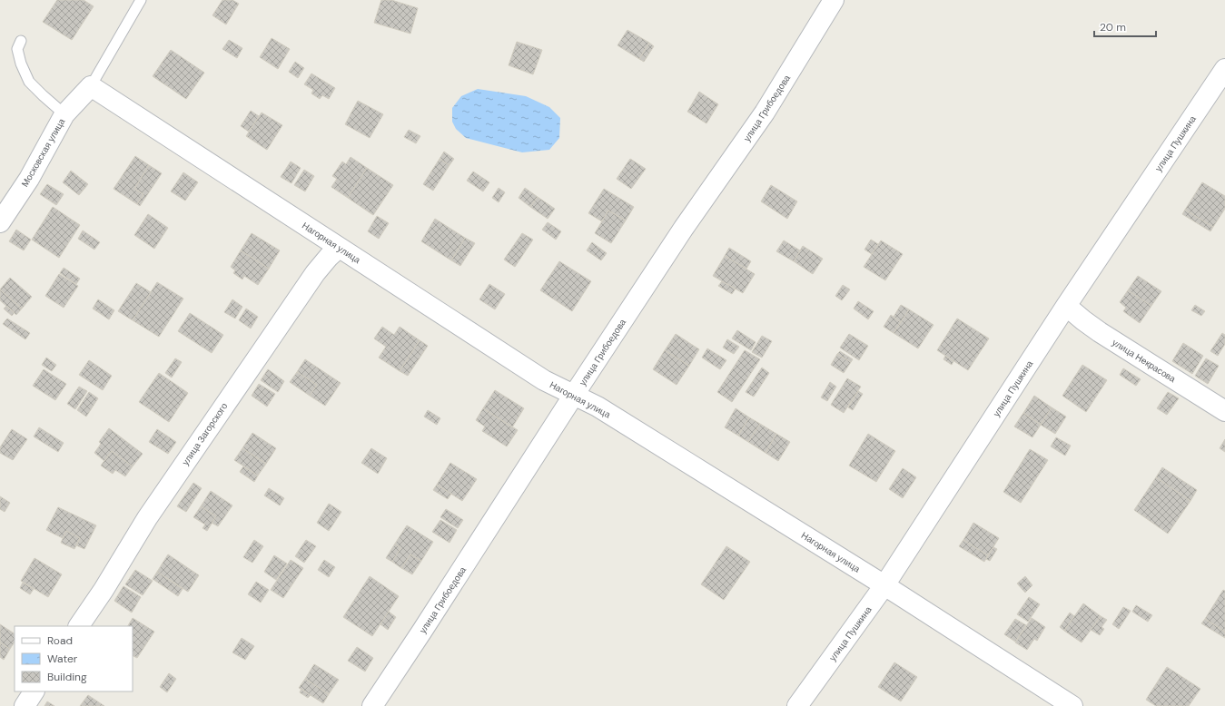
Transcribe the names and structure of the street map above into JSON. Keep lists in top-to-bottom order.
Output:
{
  "streets": {
    "street": [
      "улица Грибоедова",
      "улица Пушкина",
      "Московская улица",
      "Нагорная улица",
      "улица Некрасова",
      "улица Загорского"
    ]
  },
  "crossings": [
    ["улица Грибоедова", "Нагорная улица"],
    ["улица Пушкина", "Нагорная улица"],
    ["улица Пушкина", "улица Некрасова"],
    ["Московская улица", "Нагорная улица"],
    ["Нагорная улица", "улица Загорского"]
  ],
  "legend": ["Road", "Water", "Building"],
  "scale_bar": "20 m"
}
